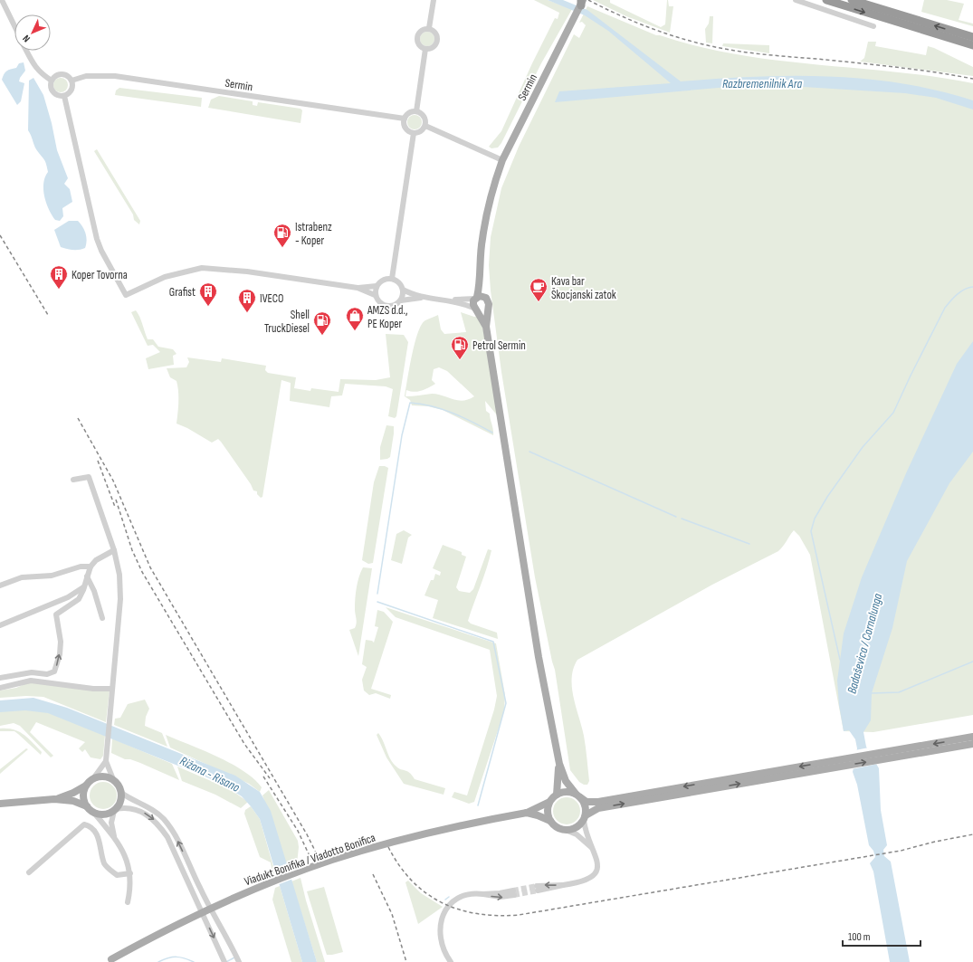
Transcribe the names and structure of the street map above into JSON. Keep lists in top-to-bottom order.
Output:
{
  "streets": {
    "main road": ["Sermin", "Viadukt Bonifika / Viadotto Bonifica"]
  },
  "water": ["Razbremenilnik Ara", "Badaševica / Cornalunga", "Rižana - Risano"],
  "places": {
    "fuel station": ["Istrabenz - Koper", "Shell TruckDiesel", "Petrol Sermin"],
    "building": ["Koper Tovorna", "Grafist", "IVECO"],
    "cafe": ["Kava bar Škocjanski zatok"],
    "shop": ["AMZS d.d., PE Koper"]
  },
  "scale_bar": "100 m",
  "north": "bottom left"
}
